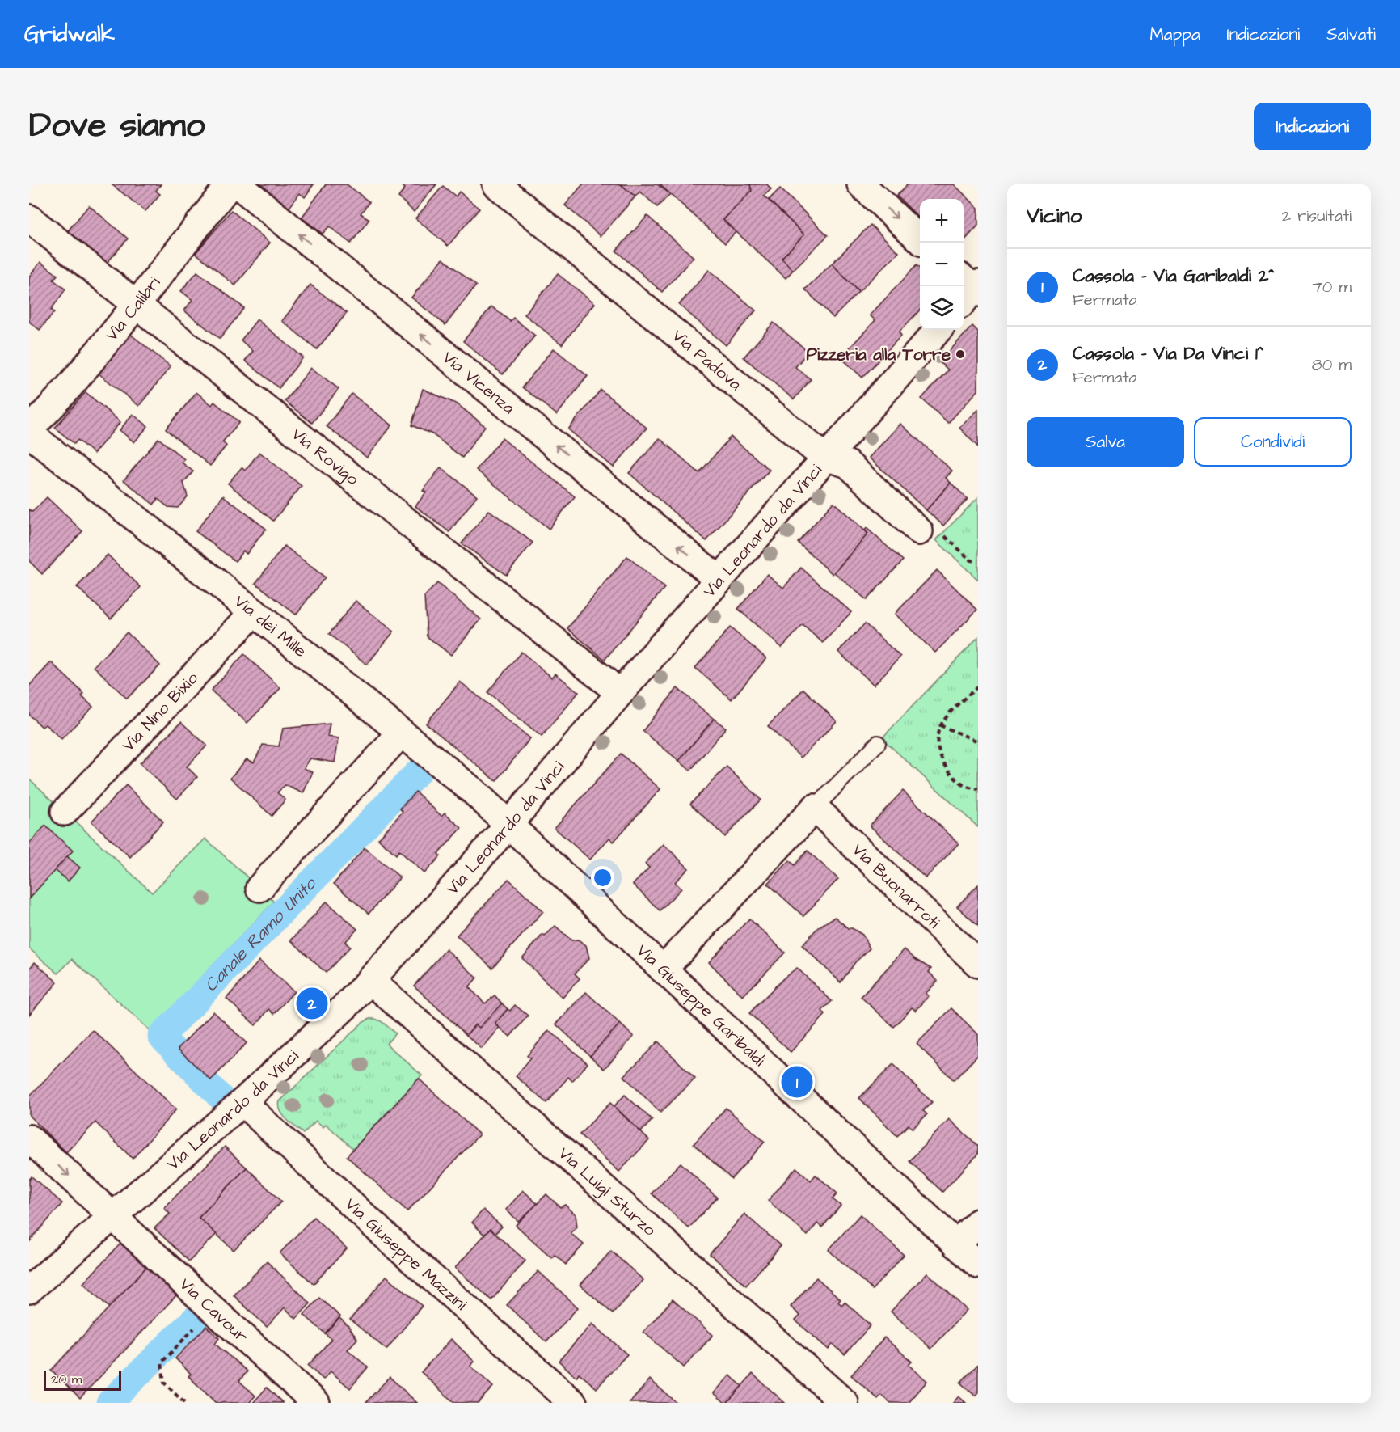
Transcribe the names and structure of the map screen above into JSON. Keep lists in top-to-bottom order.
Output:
{
  "streets": {
    "street": [
      "Via Calibri",
      "Via Padova",
      "Via Vicenza",
      "Via Rovigo",
      "Via Leonardo da Vinci",
      "Via dei Mille",
      "Via Nino Bixio",
      "Via Buonarroti",
      "Via Giuseppe Garibaldi",
      "Via Luigi Sturzo",
      "Via Giuseppe Mazzini",
      "Via Cavour"
    ]
  },
  "crossings": [
    ["Via Calibri", "Via Rovigo"],
    ["Via Padova", "Via Leonardo da Vinci"],
    ["Via Vicenza", "Via Leonardo da Vinci"],
    ["Via Rovigo", "Via Leonardo da Vinci"],
    ["Via Leonardo da Vinci", "Via dei Mille"],
    ["Via Leonardo da Vinci", "Via Giuseppe Garibaldi"],
    ["Via Leonardo da Vinci", "Via Luigi Sturzo"],
    ["Via Leonardo da Vinci", "Via Giuseppe Mazzini"],
    ["Via Leonardo da Vinci", "Via Cavour"],
    ["Via dei Mille", "Via Nino Bixio"],
    ["Via dei Mille", "Via Giuseppe Garibaldi"]
  ],
  "one_way": ["Via Vicenza"],
  "water": ["Canale Ramo Unito"],
  "places": ["Pizzeria alla Torre"],
  "scale_bar": "20 m",
  "page": {
    "header": "Gridwalk",
    "nav": ["Mappa", "Indicazioni", "Salvati"],
    "title": "Dove siamo",
    "buttons": [
      "Indicazioni",
      ["Salva", "Condividi"]
    ],
    "heading": ["Vicino", "2 risultati"],
    "map_buttons": ["+", "−"],
    "list": [
      {
        "mark": "1",
        "name": "Cassola - Via Garibaldi 2^",
        "note": "Fermata",
        "value": "70 m"
      },
      {
        "mark": "2",
        "name": "Cassola - Via Da Vinci 1^",
        "note": "Fermata",
        "value": "80 m"
      }
    ],
    "pins": ["2", "1"],
    "scale": "20 m"
  }
}
